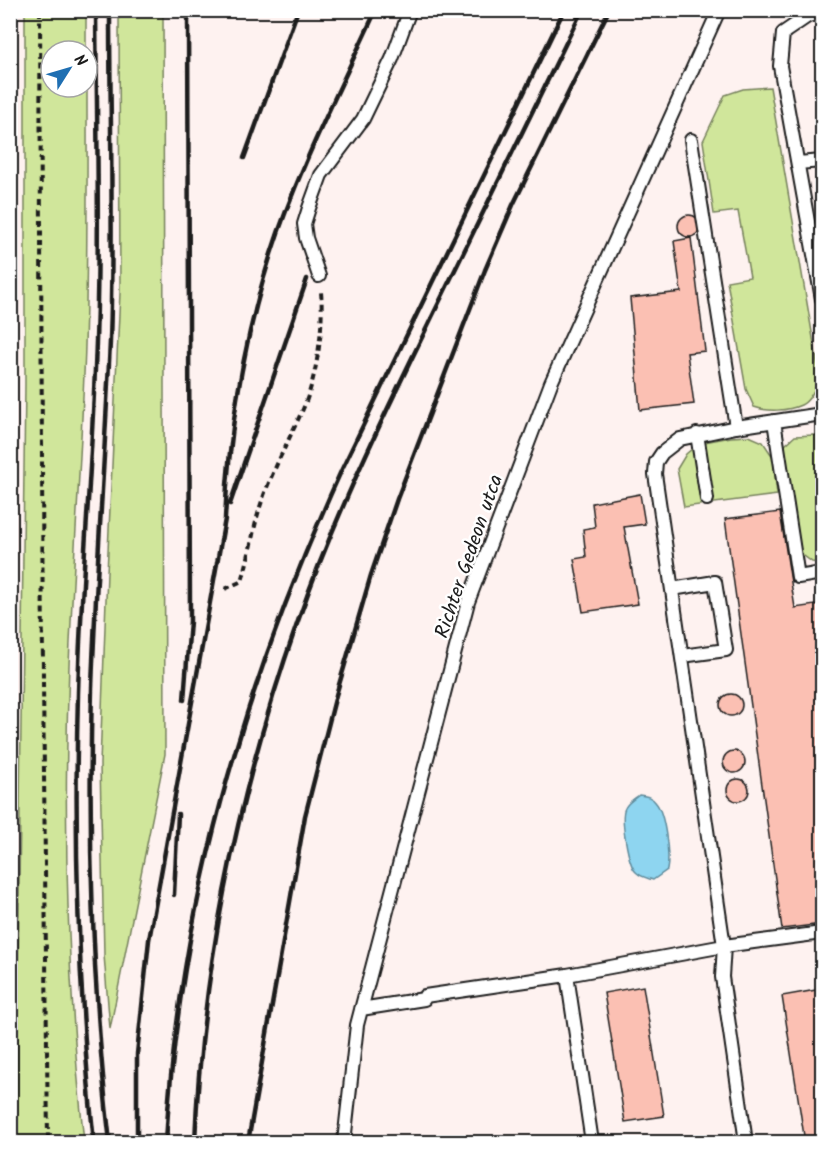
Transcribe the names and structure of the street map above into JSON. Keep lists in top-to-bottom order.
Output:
{
  "streets": {
    "lane": ["Richter Gedeon utca"]
  },
  "north": "top right"
}
